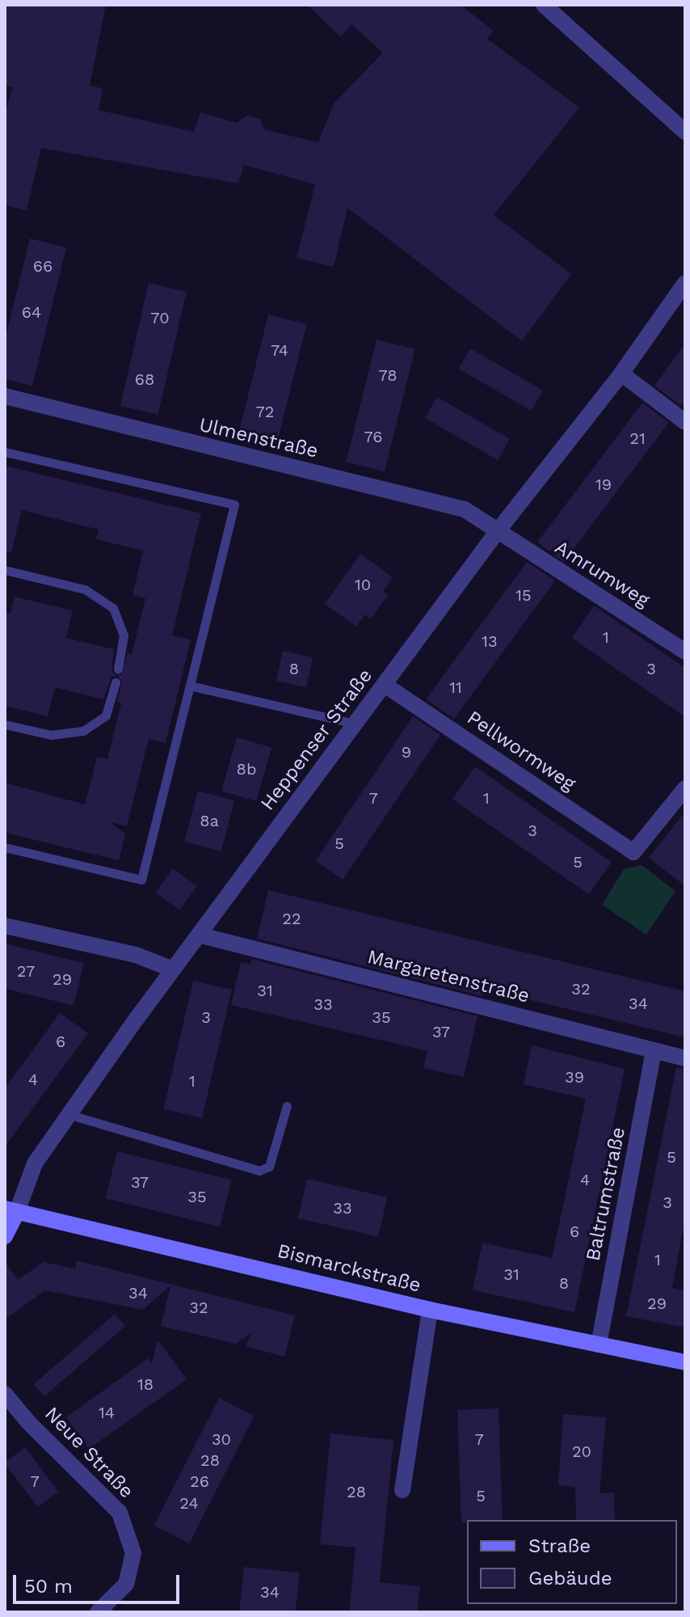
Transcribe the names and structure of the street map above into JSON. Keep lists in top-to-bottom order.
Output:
{
  "streets": {
    "main road": ["Heppenser Straße", "Bismarckstraße"],
    "street": [
      "Ulmenstraße",
      "Amrumweg",
      "Pellwormweg",
      "Margaretenstraße",
      "Baltrumstraße",
      "Neue Straße"
    ]
  },
  "crossings": [
    ["Ulmenstraße", "Amrumweg"],
    ["Ulmenstraße", "Heppenser Straße"],
    ["Amrumweg", "Heppenser Straße"],
    ["Heppenser Straße", "Pellwormweg"],
    ["Heppenser Straße", "Margaretenstraße"],
    ["Heppenser Straße", "Bismarckstraße"],
    ["Margaretenstraße", "Baltrumstraße"],
    ["Baltrumstraße", "Bismarckstraße"]
  ],
  "house_numbers": [
    "66",
    "64",
    "70",
    "74",
    "78",
    "68",
    "72",
    "76",
    "21",
    "19",
    "10",
    "15",
    "1",
    "13",
    "8",
    "3",
    "11",
    "9",
    "8b",
    "7",
    "1",
    "8a",
    "3",
    "5",
    "5",
    "22",
    "27",
    "29",
    "32",
    "31",
    "34",
    "33",
    "3",
    "35",
    "37",
    "6",
    "39",
    "4",
    "1",
    "5",
    "4",
    "37",
    "35",
    "3",
    "33",
    "6",
    "1",
    "31",
    "8",
    "34",
    "29",
    "32",
    "18",
    "14",
    "30",
    "7",
    "20",
    "28",
    "7",
    "26",
    "28",
    "5",
    "24",
    "34"
  ],
  "legend": ["Straße", "Gebäude"],
  "scale_bar": "50 m"
}
